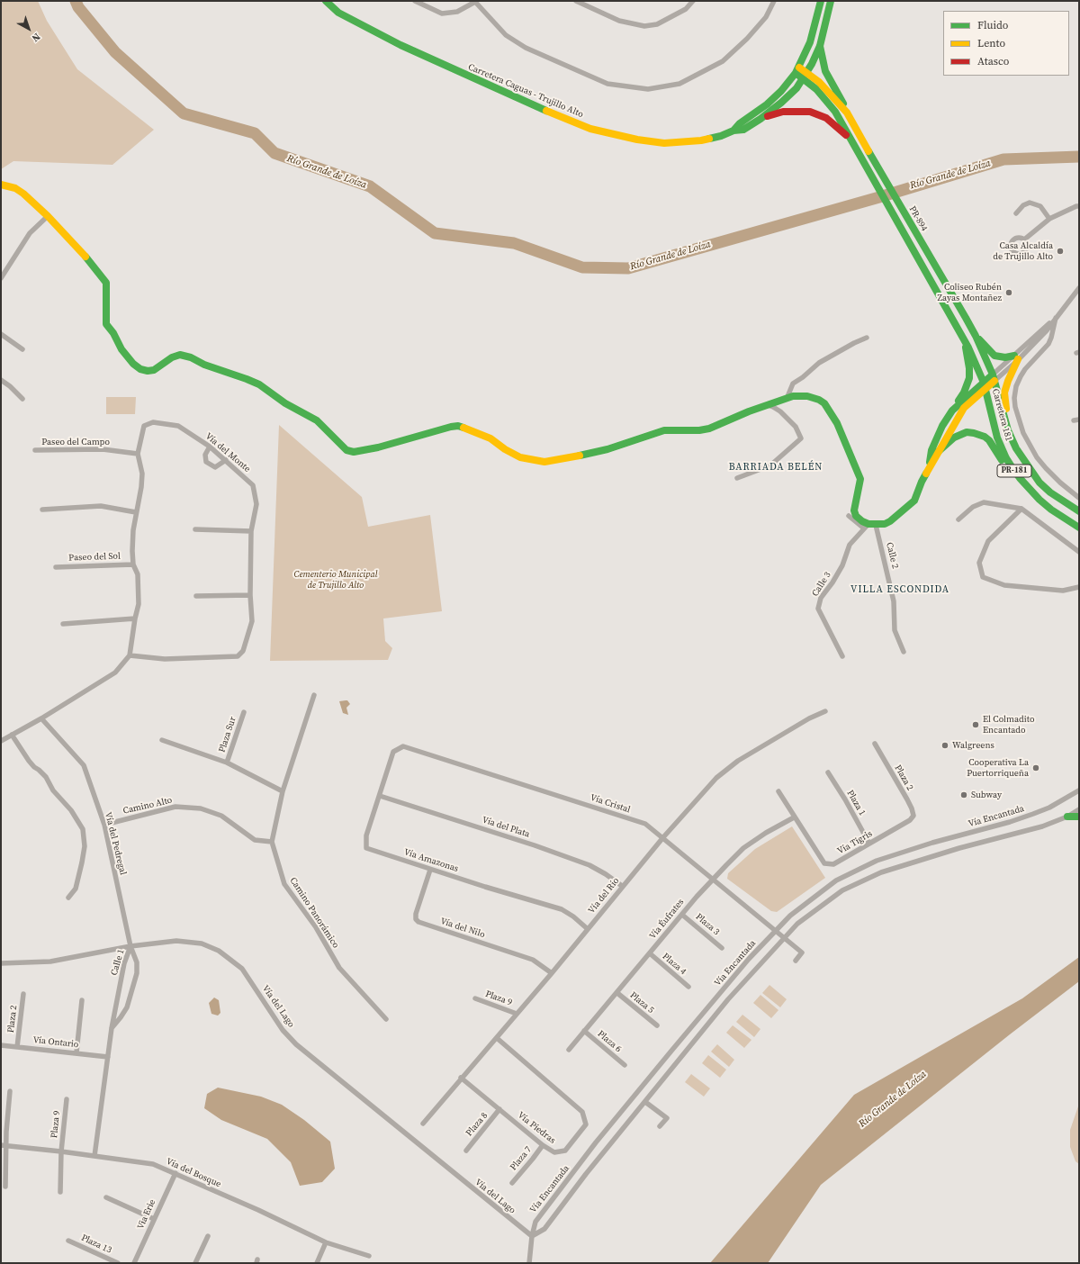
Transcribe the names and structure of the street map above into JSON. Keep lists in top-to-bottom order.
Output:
{
  "streets": {
    "main road": [
      "Carretera Caguas - Trujillo Alto",
      "PR-894",
      "Carretera 181",
      "PR-181"
    ],
    "street": [
      "Paseo del Campo",
      "Vía del Monte",
      "Calle 2",
      "Paseo del Sol",
      "Calle 3",
      "Plaza Sur",
      "Plaza 2",
      "Plaza 1",
      "Vía Cristal",
      "Camino Alto",
      "Vía Encantada",
      "Vía del Plata",
      "Vía Tigris",
      "Vía del Pedregal",
      "Vía Amazonas",
      "Vía del Río",
      "Camino Panorámico",
      "Vía Éufrates",
      "Plaza 3",
      "Vía del Nilo",
      "Calle 1",
      "Plaza 4",
      "Plaza 9",
      "Plaza 5",
      "Vía del Lago",
      "Plaza 6",
      "Vía Ontario",
      "Plaza 8",
      "Vía Piedras",
      "Plaza 7",
      "Vía del Bosque",
      "Via Erie",
      "Plaza 13"
    ]
  },
  "crossings": [
    ["Carretera Caguas - Trujillo Alto", "PR-894"],
    ["PR-894", "Carretera 181"],
    ["Paseo del Campo", "Vía del Monte"],
    ["Vía del Monte", "Paseo del Sol"],
    ["Calle 2", "Calle 3"],
    ["Plaza 2", "Vía Tigris"],
    ["Plaza 2", "Vía Ontario"],
    ["Plaza 1", "Vía Tigris"],
    ["Vía Cristal", "Vía Encantada"],
    ["Vía Cristal", "Vía Amazonas"],
    ["Vía Cristal", "Vía del Río"],
    ["Vía Cristal", "Vía Éufrates"],
    ["Camino Alto", "Vía del Pedregal"],
    ["Camino Alto", "Camino Panorámico"],
    ["Vía Encantada", "Vía del Lago"],
    ["Vía del Plata", "Vía Amazonas"],
    ["Vía del Plata", "Vía del Río"],
    ["Vía Tigris", "Vía Éufrates"],
    ["Vía del Pedregal", "Calle 1"],
    ["Vía del Pedregal", "Vía del Lago"],
    ["Vía Amazonas", "Vía del Río"],
    ["Vía Amazonas", "Vía del Nilo"],
    ["Vía del Río", "Vía del Nilo"],
    ["Vía del Río", "Plaza 9"],
    ["Vía del Río", "Vía Piedras"],
    ["Vía Éufrates", "Plaza 3"],
    ["Vía Éufrates", "Plaza 4"],
    ["Vía Éufrates", "Plaza 5"],
    ["Vía Éufrates", "Plaza 6"],
    ["Calle 1", "Vía del Lago"],
    ["Calle 1", "Vía Ontario"],
    ["Calle 1", "Vía del Bosque"],
    ["Plaza 9", "Vía del Bosque"],
    ["Plaza 8", "Vía Piedras"],
    ["Vía Piedras", "Plaza 7"],
    ["Vía del Bosque", "Via Erie"]
  ],
  "districts": ["BARRIADA BELÉN", "VILLA ESCONDIDA"],
  "water": ["Río Grande de Loíza"],
  "parks": ["Cementerio Municipal de Trujillo Alto"],
  "places": [
    "Casa Alcaldía de Trujillo Alto",
    "Coliseo Rubén Zayas Montañez",
    "El Colmadito Encantado",
    "Walgreens",
    "Cooperativa La Puertorriqueña",
    "Subway"
  ],
  "legend": ["Fluido", "Lento", "Atasco"],
  "north": "bottom right"
}
